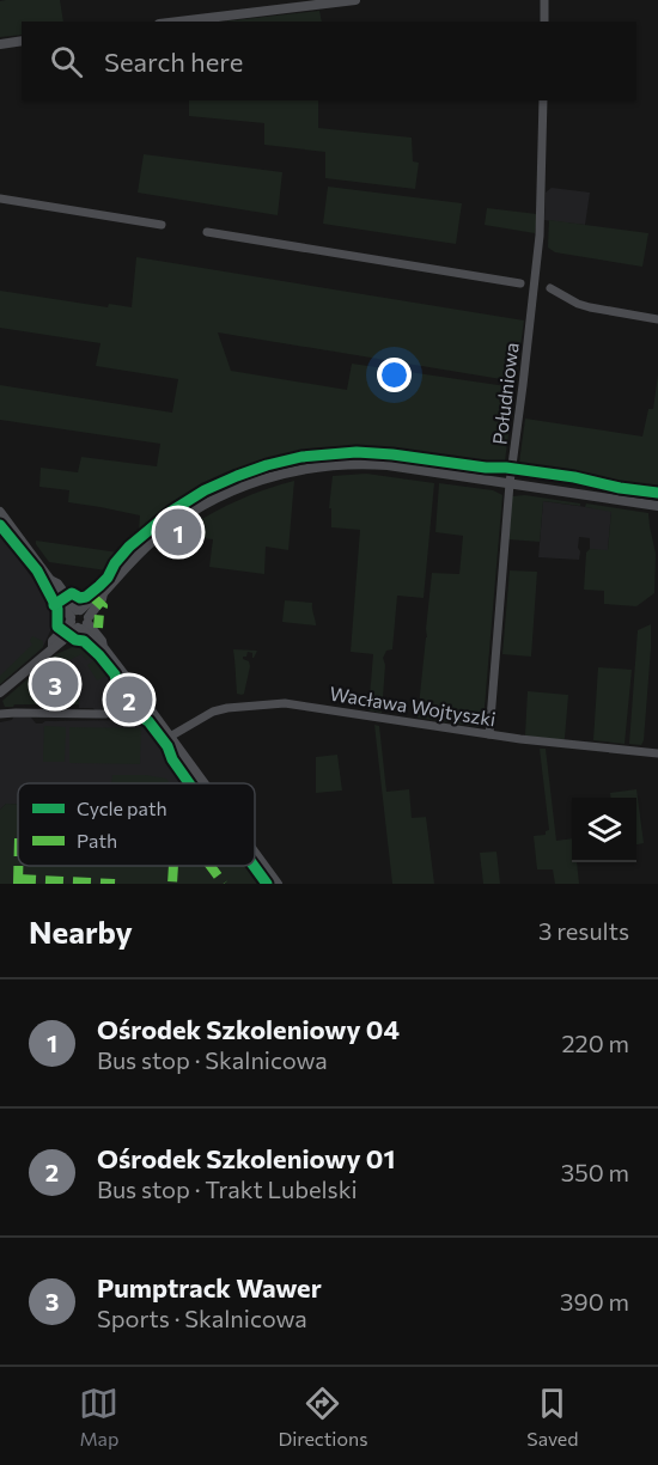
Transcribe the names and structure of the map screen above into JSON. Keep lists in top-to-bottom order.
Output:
{
  "streets": {
    "street": ["Południowa", "Wacława Wojtyszki"]
  },
  "crossings": [
    ["Południowa", "Wacława Wojtyszki"]
  ],
  "legend": ["Cycle path", "Path"],
  "page": {
    "search": "Search here",
    "pins": ["1", "3", "2"],
    "heading": ["Nearby", "3 results"],
    "list": [
      {
        "mark": "1",
        "name": "Ośrodek Szkoleniowy 04",
        "note": "Bus stop · Skalnicowa",
        "value": "220 m"
      },
      {
        "mark": "2",
        "name": "Ośrodek Szkoleniowy 01",
        "note": "Bus stop · Trakt Lubelski",
        "value": "350 m"
      },
      {
        "mark": "3",
        "name": "Pumptrack Wawer",
        "note": "Sports · Skalnicowa",
        "value": "390 m"
      }
    ],
    "nav": ["Map", "Directions", "Saved"]
  }
}
